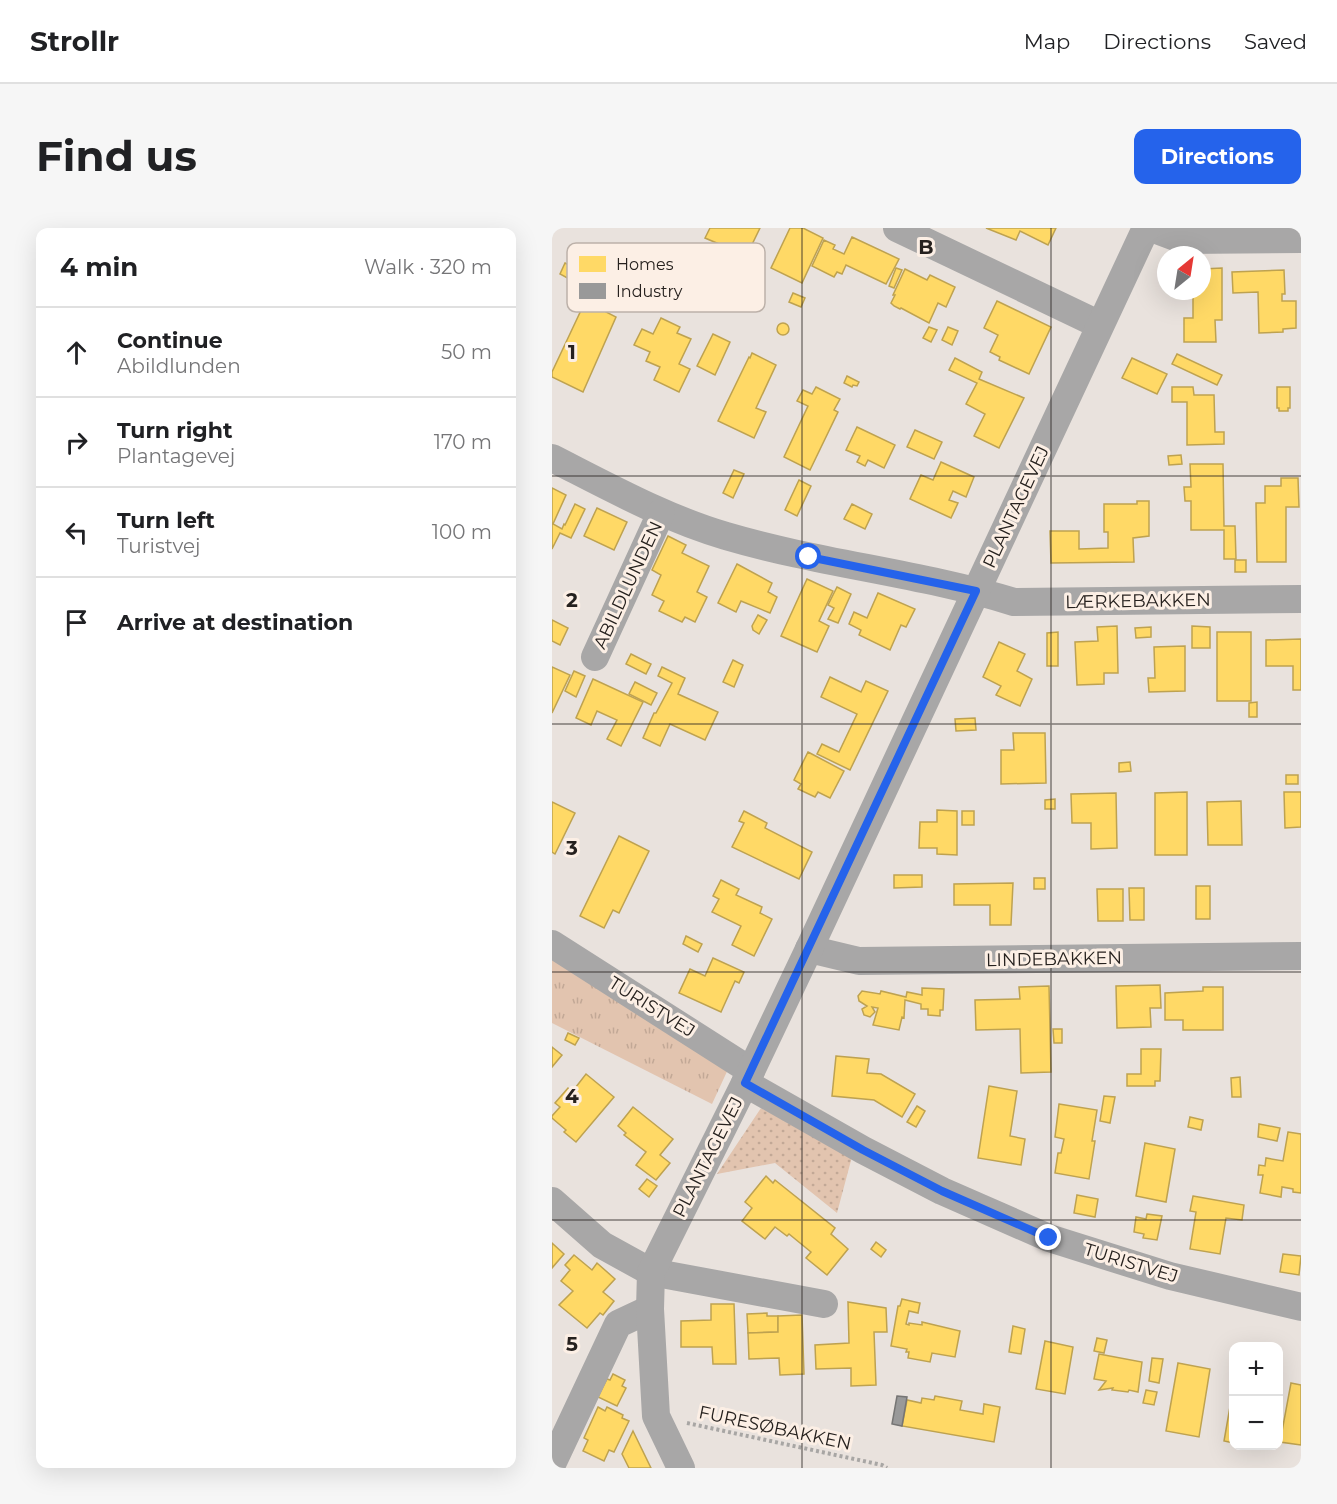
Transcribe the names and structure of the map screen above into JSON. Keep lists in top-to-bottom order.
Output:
{
  "streets": {
    "street": [
      "PLANTAGEVEJ",
      "ABILDLUNDEN",
      "LÆRKEBAKKEN",
      "LINDEBAKKEN",
      "TURISTVEJ"
    ],
    "path": ["FURESØBAKKEN"]
  },
  "crossings": [
    ["PLANTAGEVEJ", "ABILDLUNDEN"],
    ["PLANTAGEVEJ", "LÆRKEBAKKEN"],
    ["PLANTAGEVEJ", "LINDEBAKKEN"],
    ["PLANTAGEVEJ", "TURISTVEJ"],
    ["PLANTAGEVEJ", "FURESØBAKKEN"],
    ["ABILDLUNDEN", "LÆRKEBAKKEN"]
  ],
  "legend": ["Homes", "Industry"],
  "north": "top right",
  "page": {
    "header": "Strollr",
    "nav": ["Map", "Directions", "Saved"],
    "buttons": "Directions",
    "title": "Find us",
    "heading": ["4 min", "Walk · 320 m"],
    "list": [
      ["Continue", "Abildlunden", "50 m"],
      ["Turn right", "Plantagevej", "170 m"],
      ["Turn left", "Turistvej", "100 m"],
      "Arrive at destination"
    ],
    "map_buttons": ["+", "−"]
  },
  "grid": {
    "columns": ["B"],
    "rows": [
      "1",
      "2",
      "3",
      "4",
      "5"
    ]
  }
}
